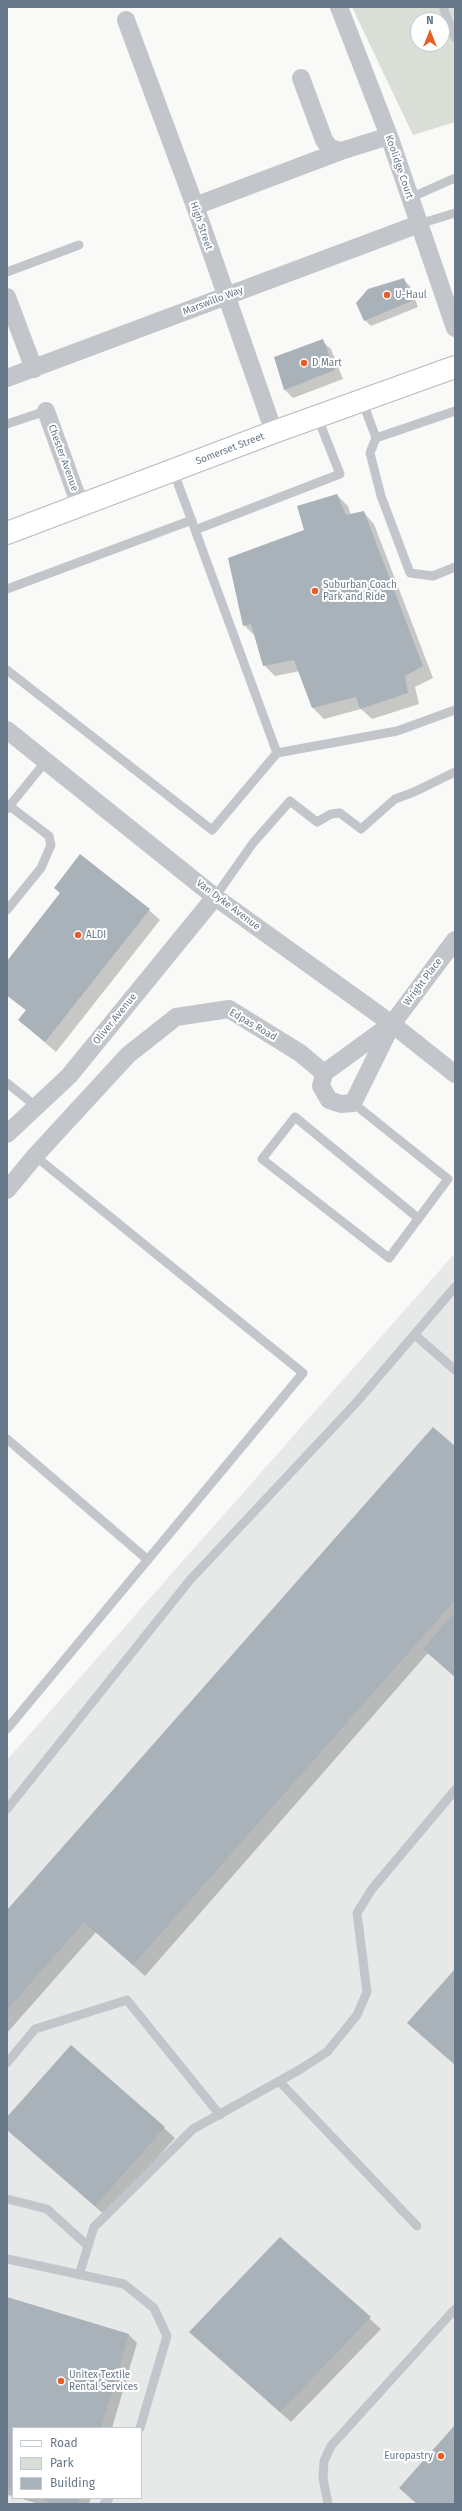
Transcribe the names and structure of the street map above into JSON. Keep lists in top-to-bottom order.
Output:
{
  "streets": {
    "main road": ["Somerset Street"],
    "street": [
      "Koolidge Court",
      "High Street",
      "Marswillo Way",
      "Chester Avenue",
      "Van Dyke Avenue",
      "Wright Place",
      "Oliver Avenue",
      "Edpas Road"
    ]
  },
  "crossings": [
    ["Koolidge Court", "Marswillo Way"],
    ["High Street", "Marswillo Way"],
    ["High Street", "Somerset Street"],
    ["Somerset Street", "Chester Avenue"],
    ["Van Dyke Avenue", "Wright Place"],
    ["Van Dyke Avenue", "Oliver Avenue"]
  ],
  "places": [
    "U-Haul",
    "D Mart",
    "Suburban Coach Park and Ride",
    "ALDI",
    "Unitex Textile Rental Services",
    "Europastry"
  ],
  "legend": ["Road", "Park", "Building"],
  "north": "top"
}
